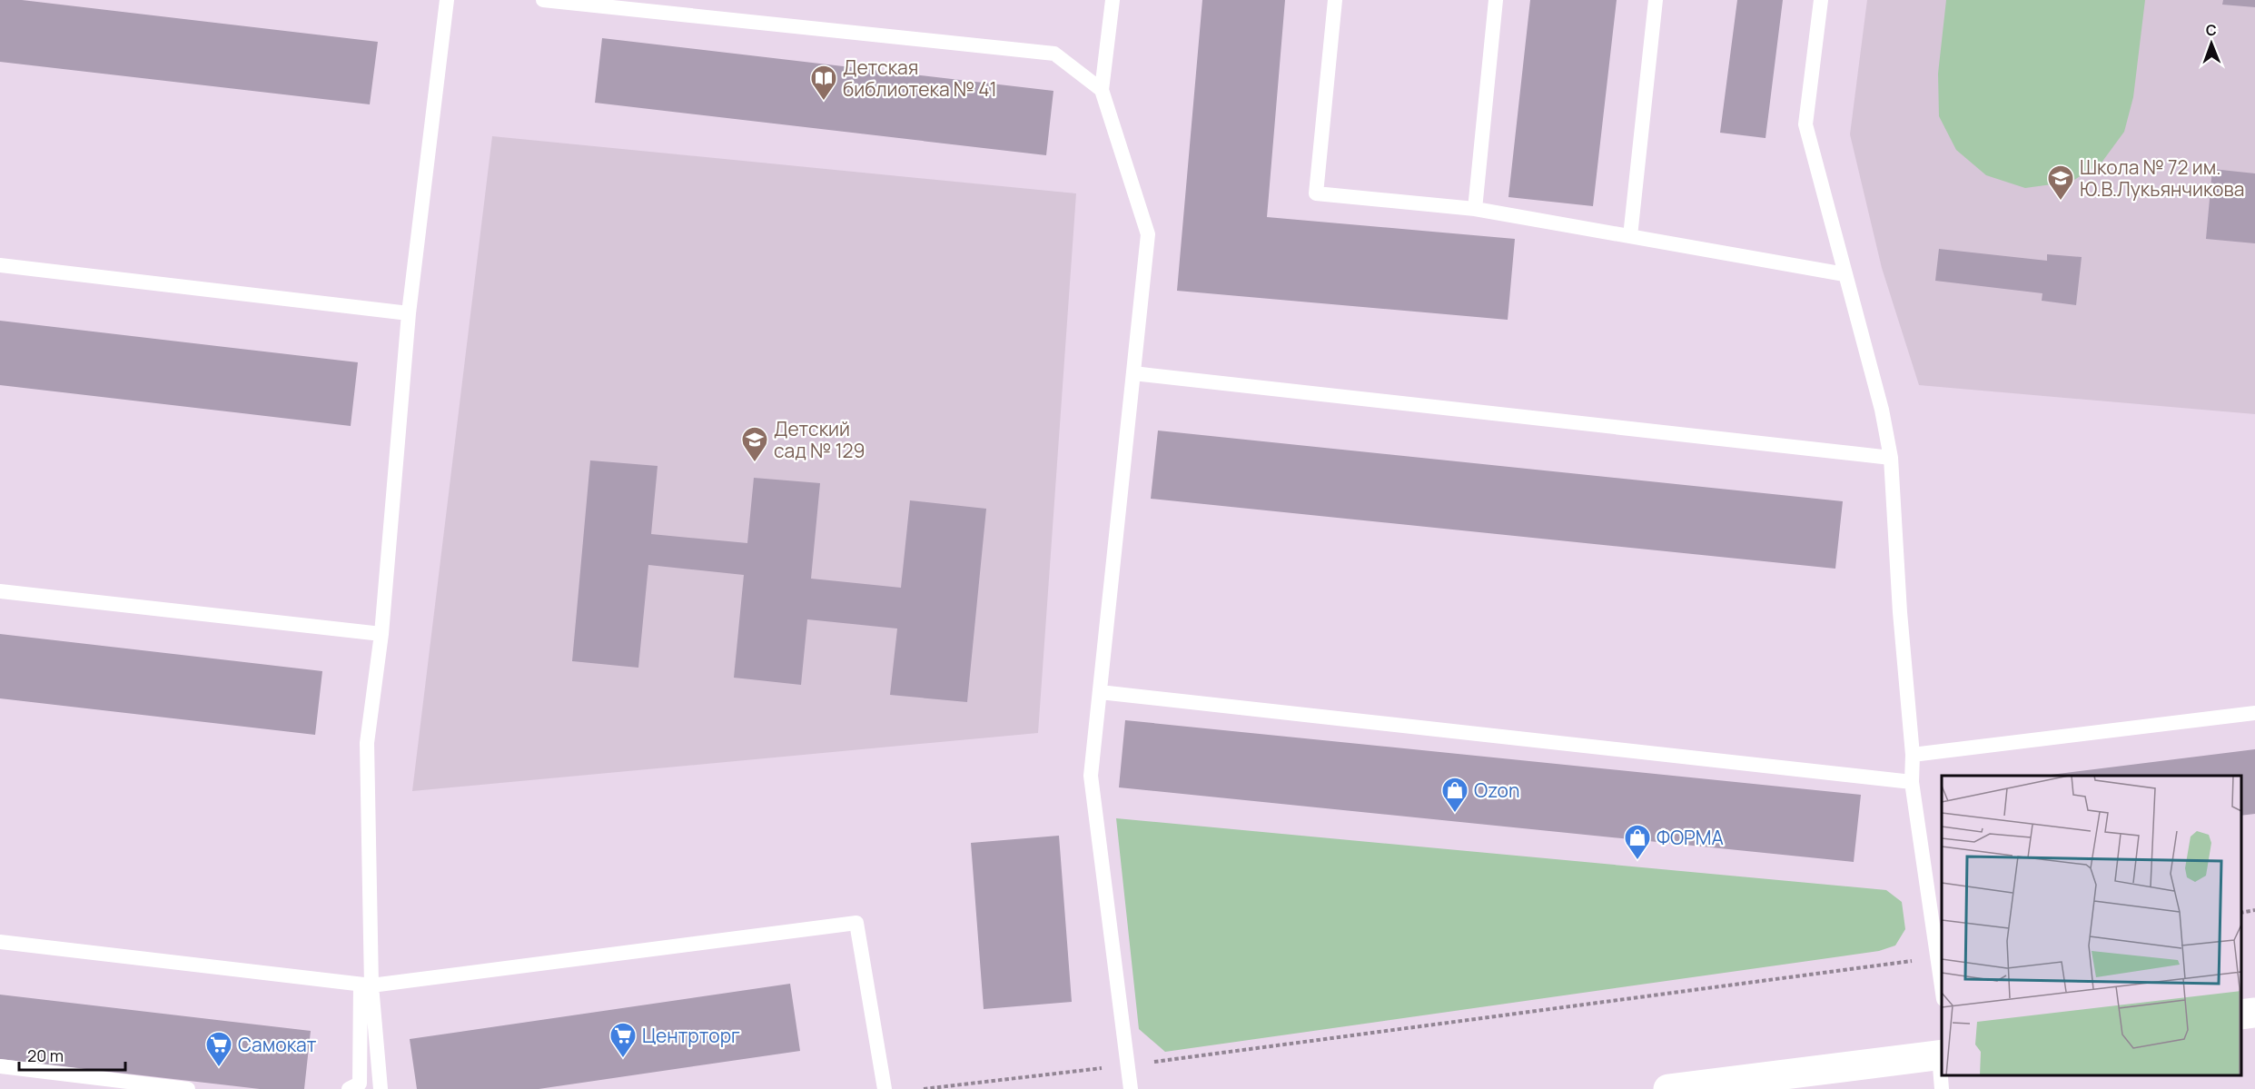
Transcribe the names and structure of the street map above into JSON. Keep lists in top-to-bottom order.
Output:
{
  "places": {
    "library": ["Детская библиотека № 41"],
    "school or university": ["Школа № 72 им. Ю.В.Лукьянчикова", "Детский сад № 129"],
    "shop": ["Ozon", "ФОРМА"],
    "supermarket": ["Центрторг", "Самокат"]
  },
  "scale_bar": "20 m",
  "north": "top"
}
